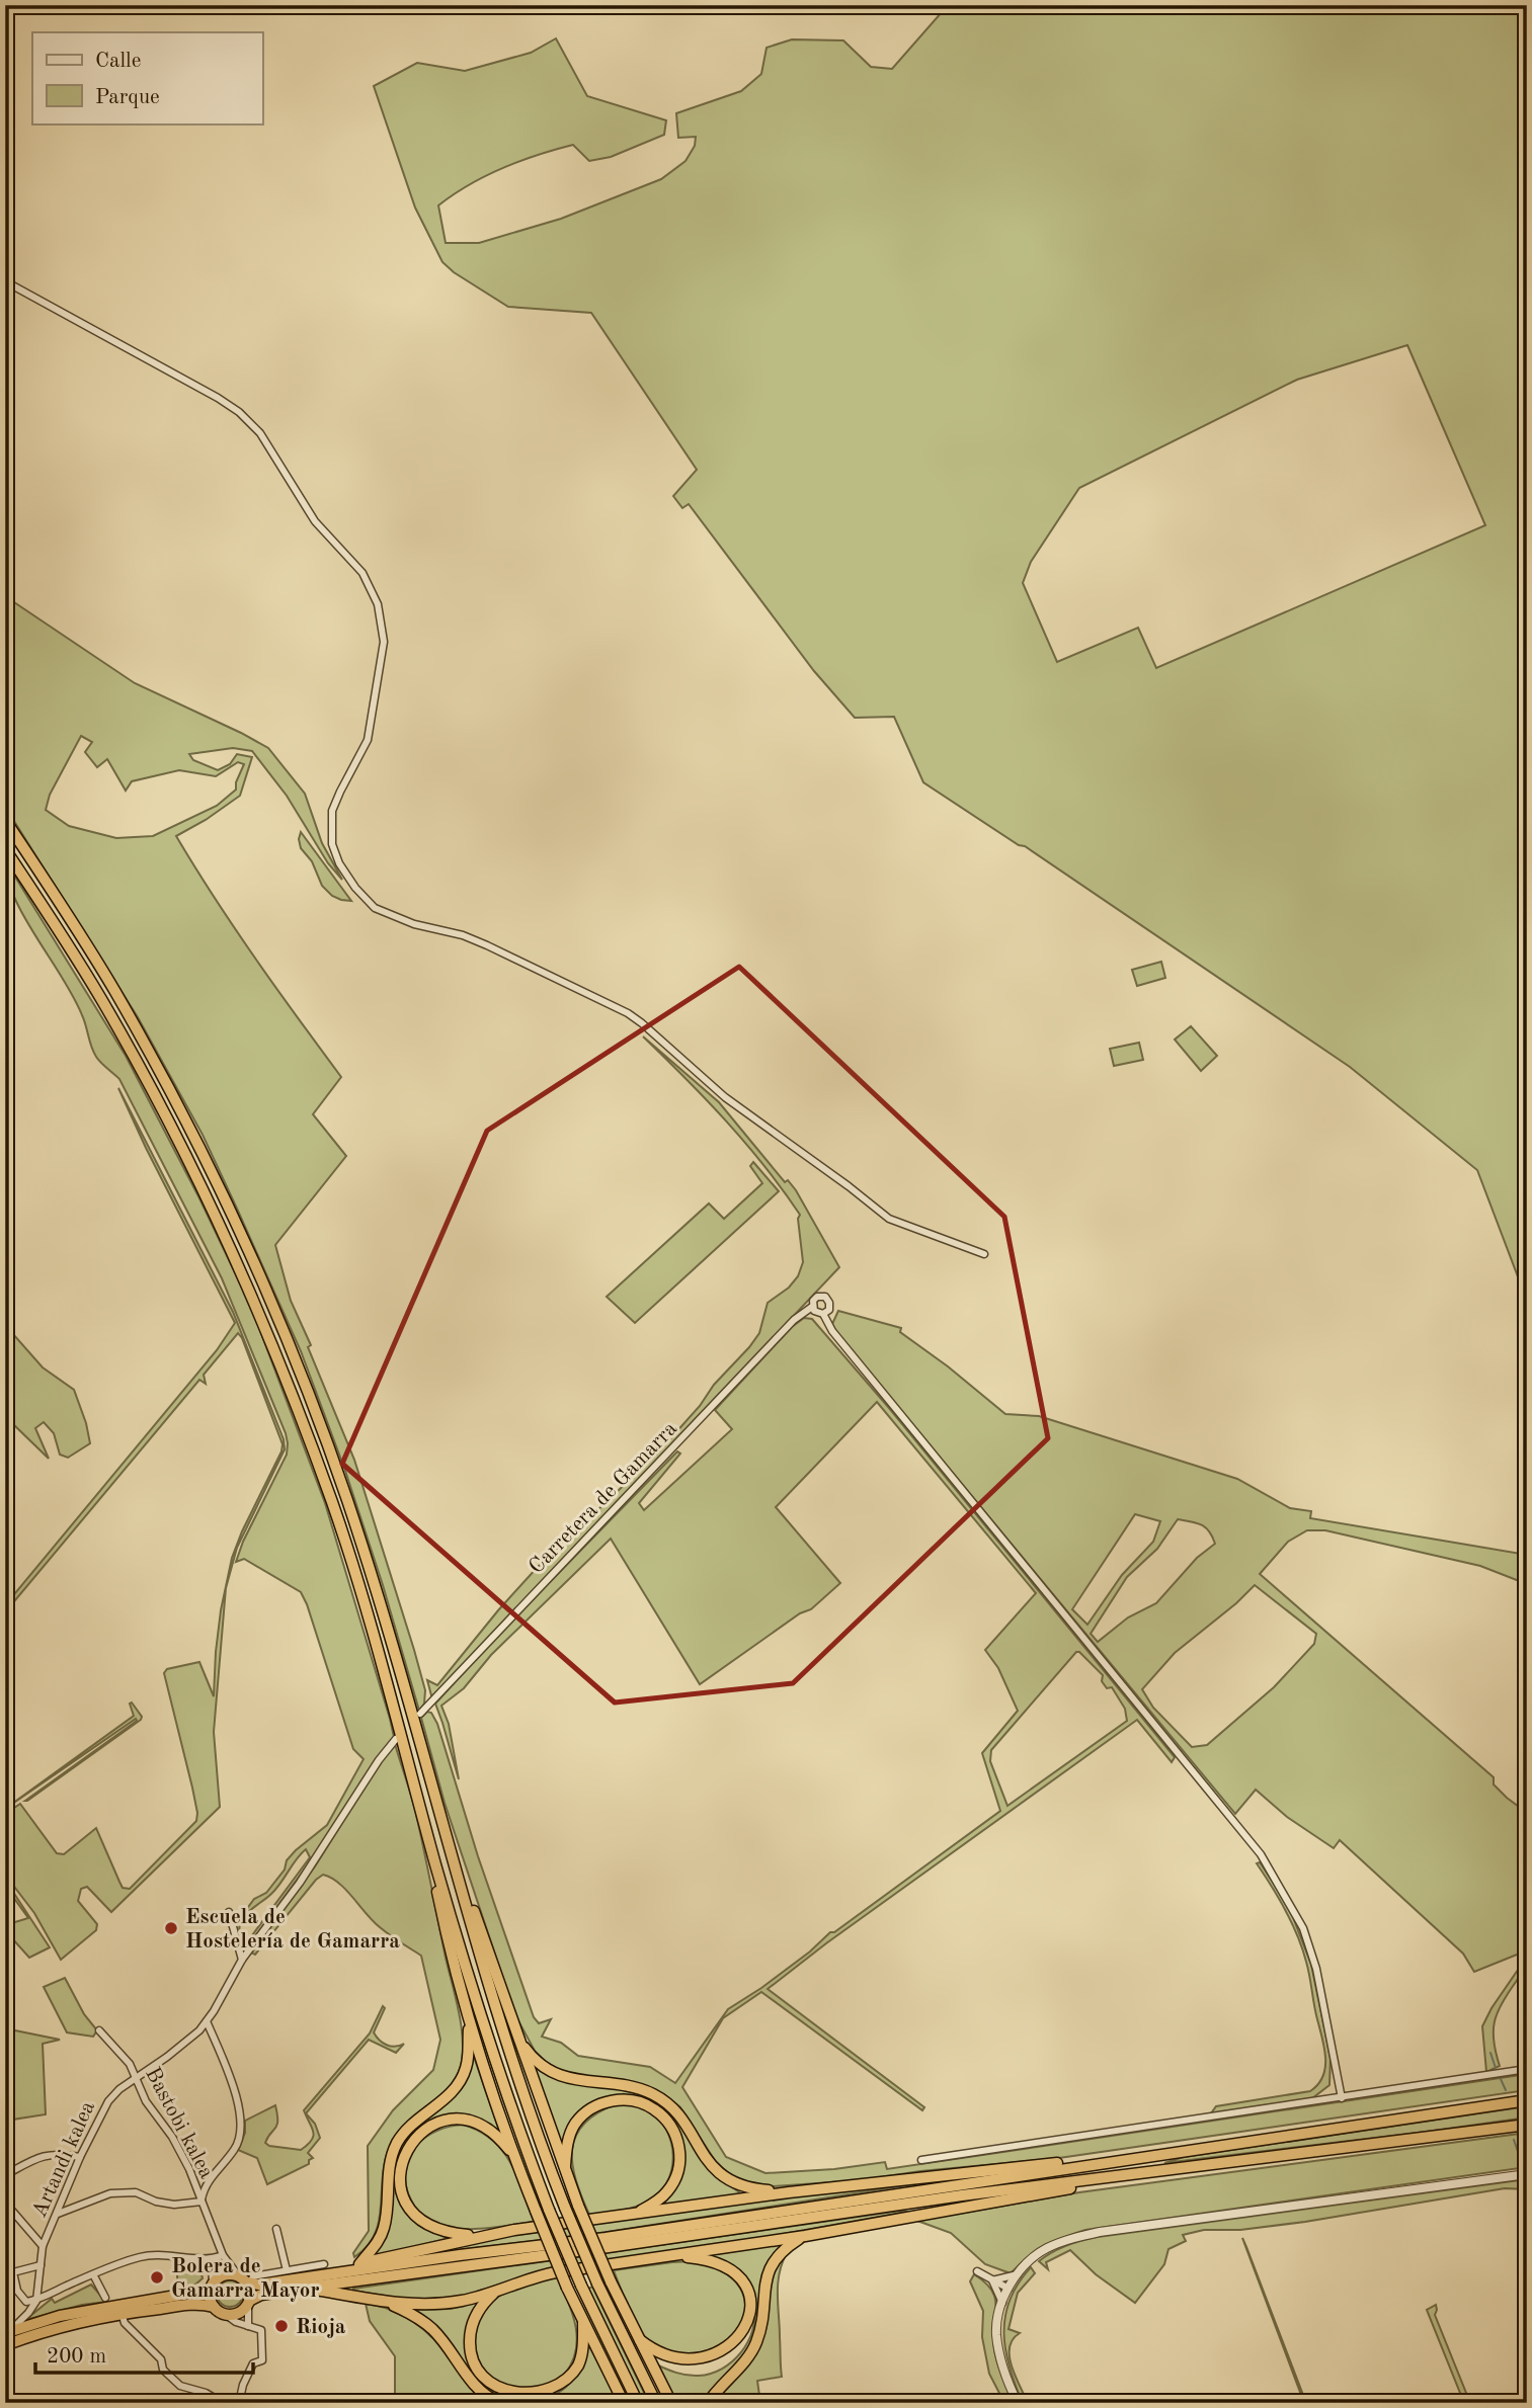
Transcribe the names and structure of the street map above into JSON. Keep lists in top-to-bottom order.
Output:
{
  "streets": {
    "street": ["Carretera de Gamarra", "Bastobi kalea", "Artandi kalea"]
  },
  "crossings": [
    ["Bastobi kalea", "Artandi kalea"]
  ],
  "places": ["Escuela de Hostelería de Gamarra", "Bolera de Gamarra Mayor", "Rioja"],
  "legend": ["Calle", "Parque"],
  "scale_bar": "200 m"
}
